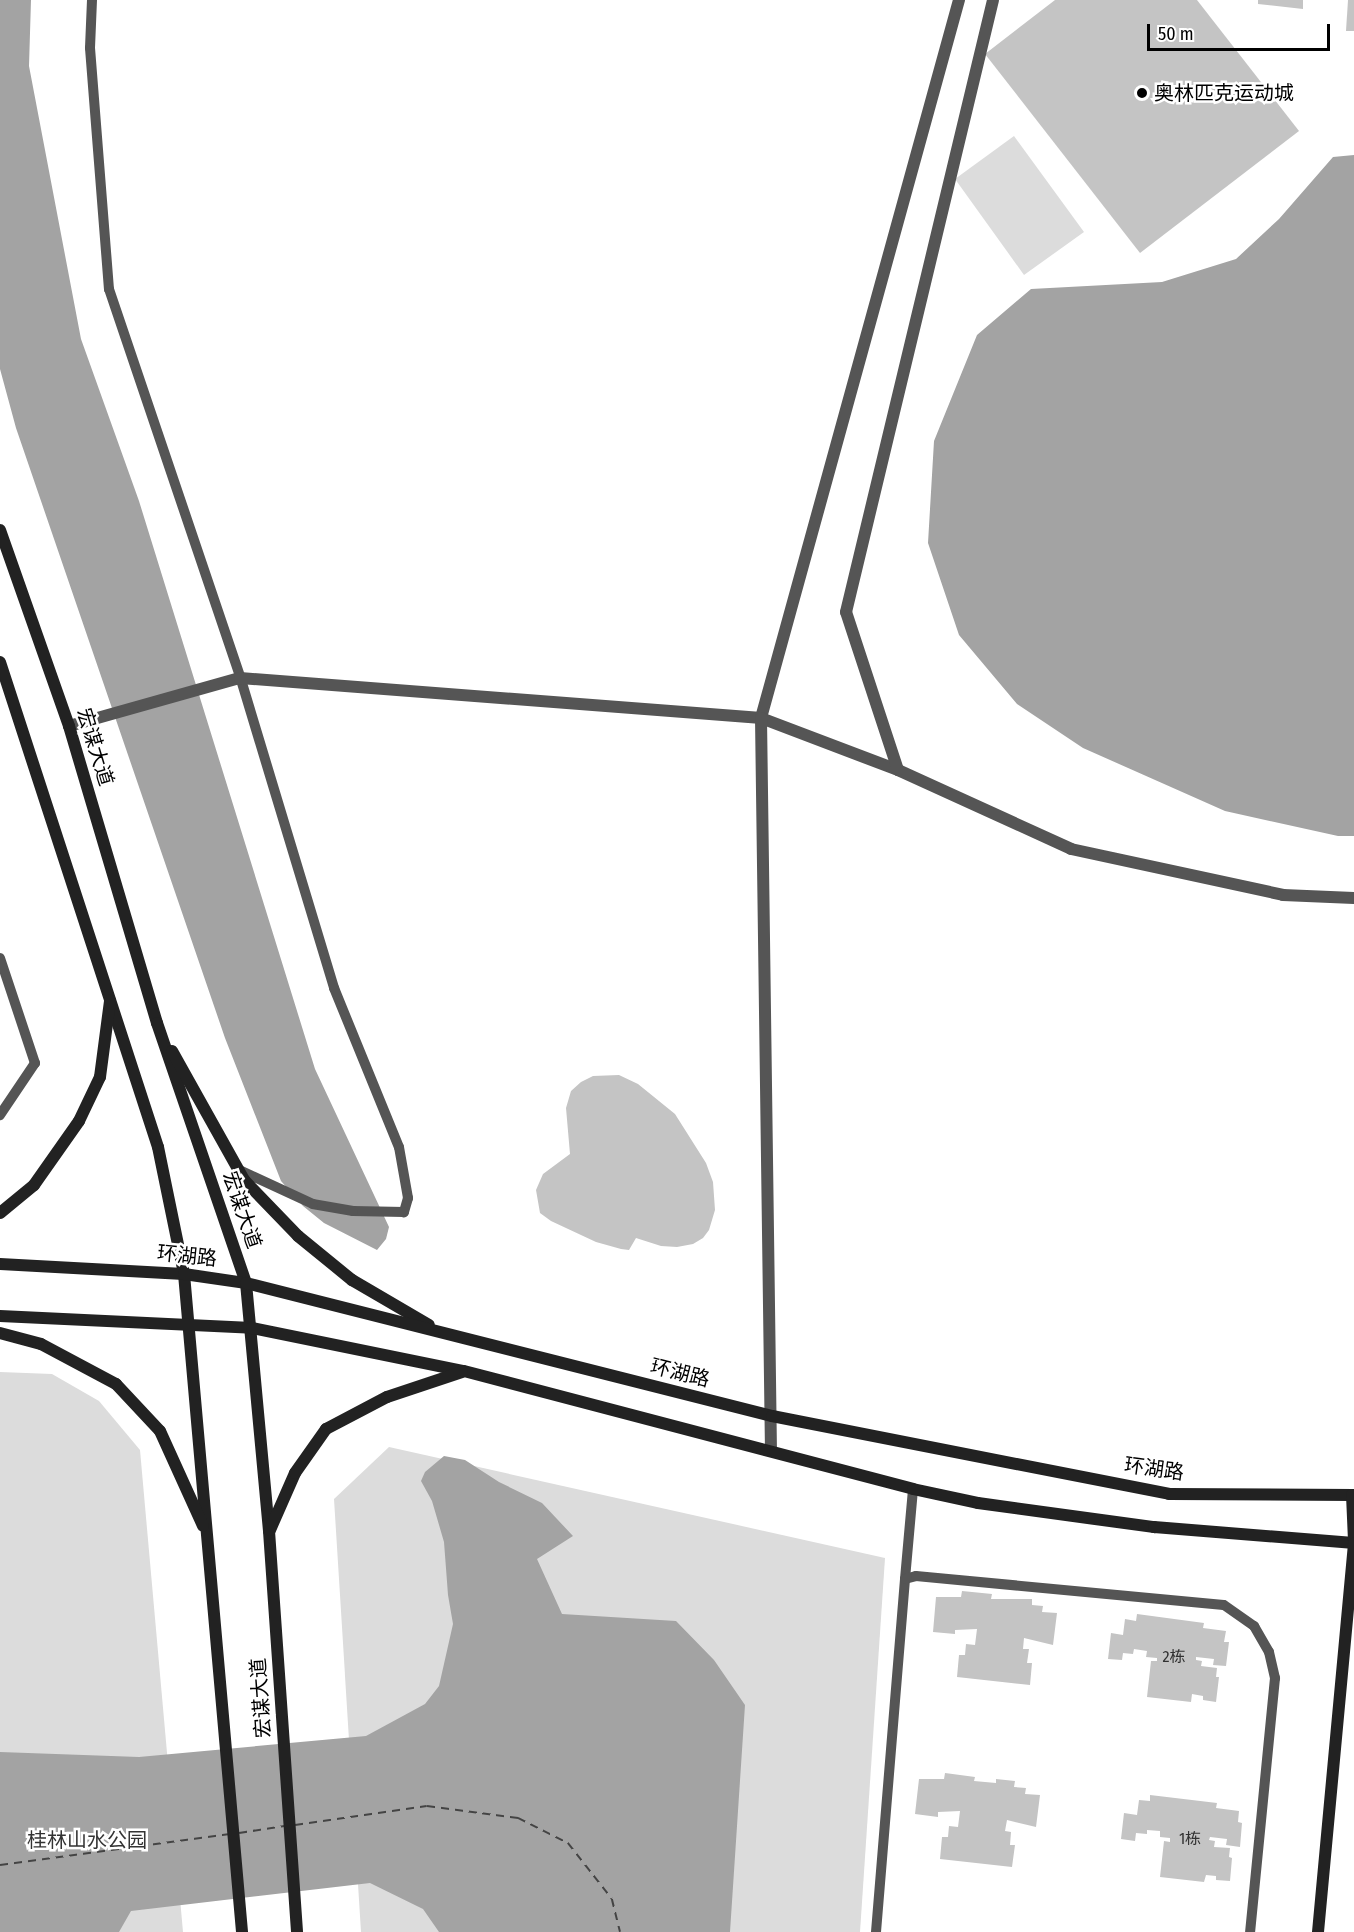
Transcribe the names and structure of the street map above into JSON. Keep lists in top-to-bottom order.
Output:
{
  "streets": {
    "main road": ["宏谋大道", "环湖路"]
  },
  "crossings": [
    ["宏谋大道", "环湖路"]
  ],
  "parks": ["桂林山水公园"],
  "places": ["奥林匹克运动城"],
  "house_numbers": ["2栋", "1栋"],
  "scale_bar": "50 m"
}
